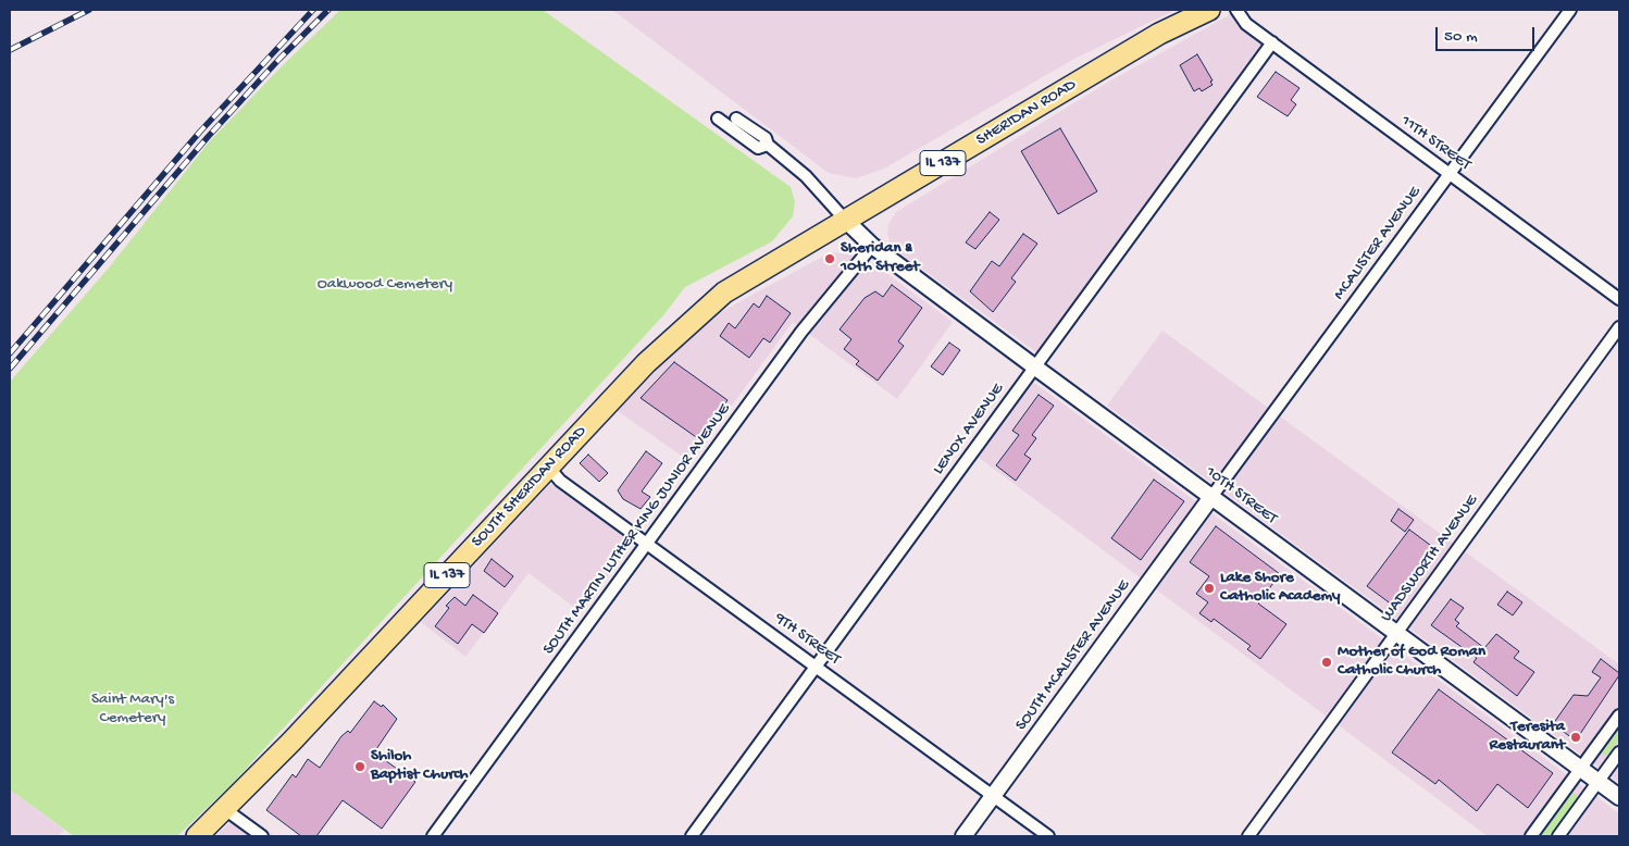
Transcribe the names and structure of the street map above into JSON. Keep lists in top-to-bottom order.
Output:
{
  "streets": {
    "highway": ["SHERIDAN ROAD", "IL 137", "SOUTH SHERIDAN ROAD"],
    "street": [
      "11TH STREET",
      "MCALISTER AVENUE",
      "LENOX AVENUE",
      "10TH STREET",
      "SOUTH MARTIN LUTHER KING JUNIOR AVENUE",
      "WADSWORTH AVENUE",
      "9TH STREET",
      "SOUTH MCALISTER AVENUE"
    ]
  },
  "crossings": [
    ["SHERIDAN ROAD", "SOUTH SHERIDAN ROAD"],
    ["SHERIDAN ROAD", "10TH STREET"],
    ["11TH STREET", "MCALISTER AVENUE"],
    ["11TH STREET", "LENOX AVENUE"],
    ["MCALISTER AVENUE", "10TH STREET"],
    ["MCALISTER AVENUE", "SOUTH MCALISTER AVENUE"],
    ["LENOX AVENUE", "10TH STREET"],
    ["LENOX AVENUE", "9TH STREET"],
    ["SOUTH SHERIDAN ROAD", "10TH STREET"],
    ["SOUTH SHERIDAN ROAD", "9TH STREET"],
    ["10TH STREET", "SOUTH MARTIN LUTHER KING JUNIOR AVENUE"],
    ["10TH STREET", "WADSWORTH AVENUE"],
    ["10TH STREET", "SOUTH MCALISTER AVENUE"],
    ["SOUTH MARTIN LUTHER KING JUNIOR AVENUE", "9TH STREET"],
    ["9TH STREET", "SOUTH MCALISTER AVENUE"]
  ],
  "parks": ["Oakwood Cemetery", "Saint Mary's Cemetery"],
  "places": [
    "Sheridan & 10th Street",
    "Lake Shore Catholic Academy",
    "Mother of God Roman Catholic Church",
    "Teresita Restaurant",
    "Shiloh Baptist Church"
  ],
  "scale_bar": "50 m"
}
